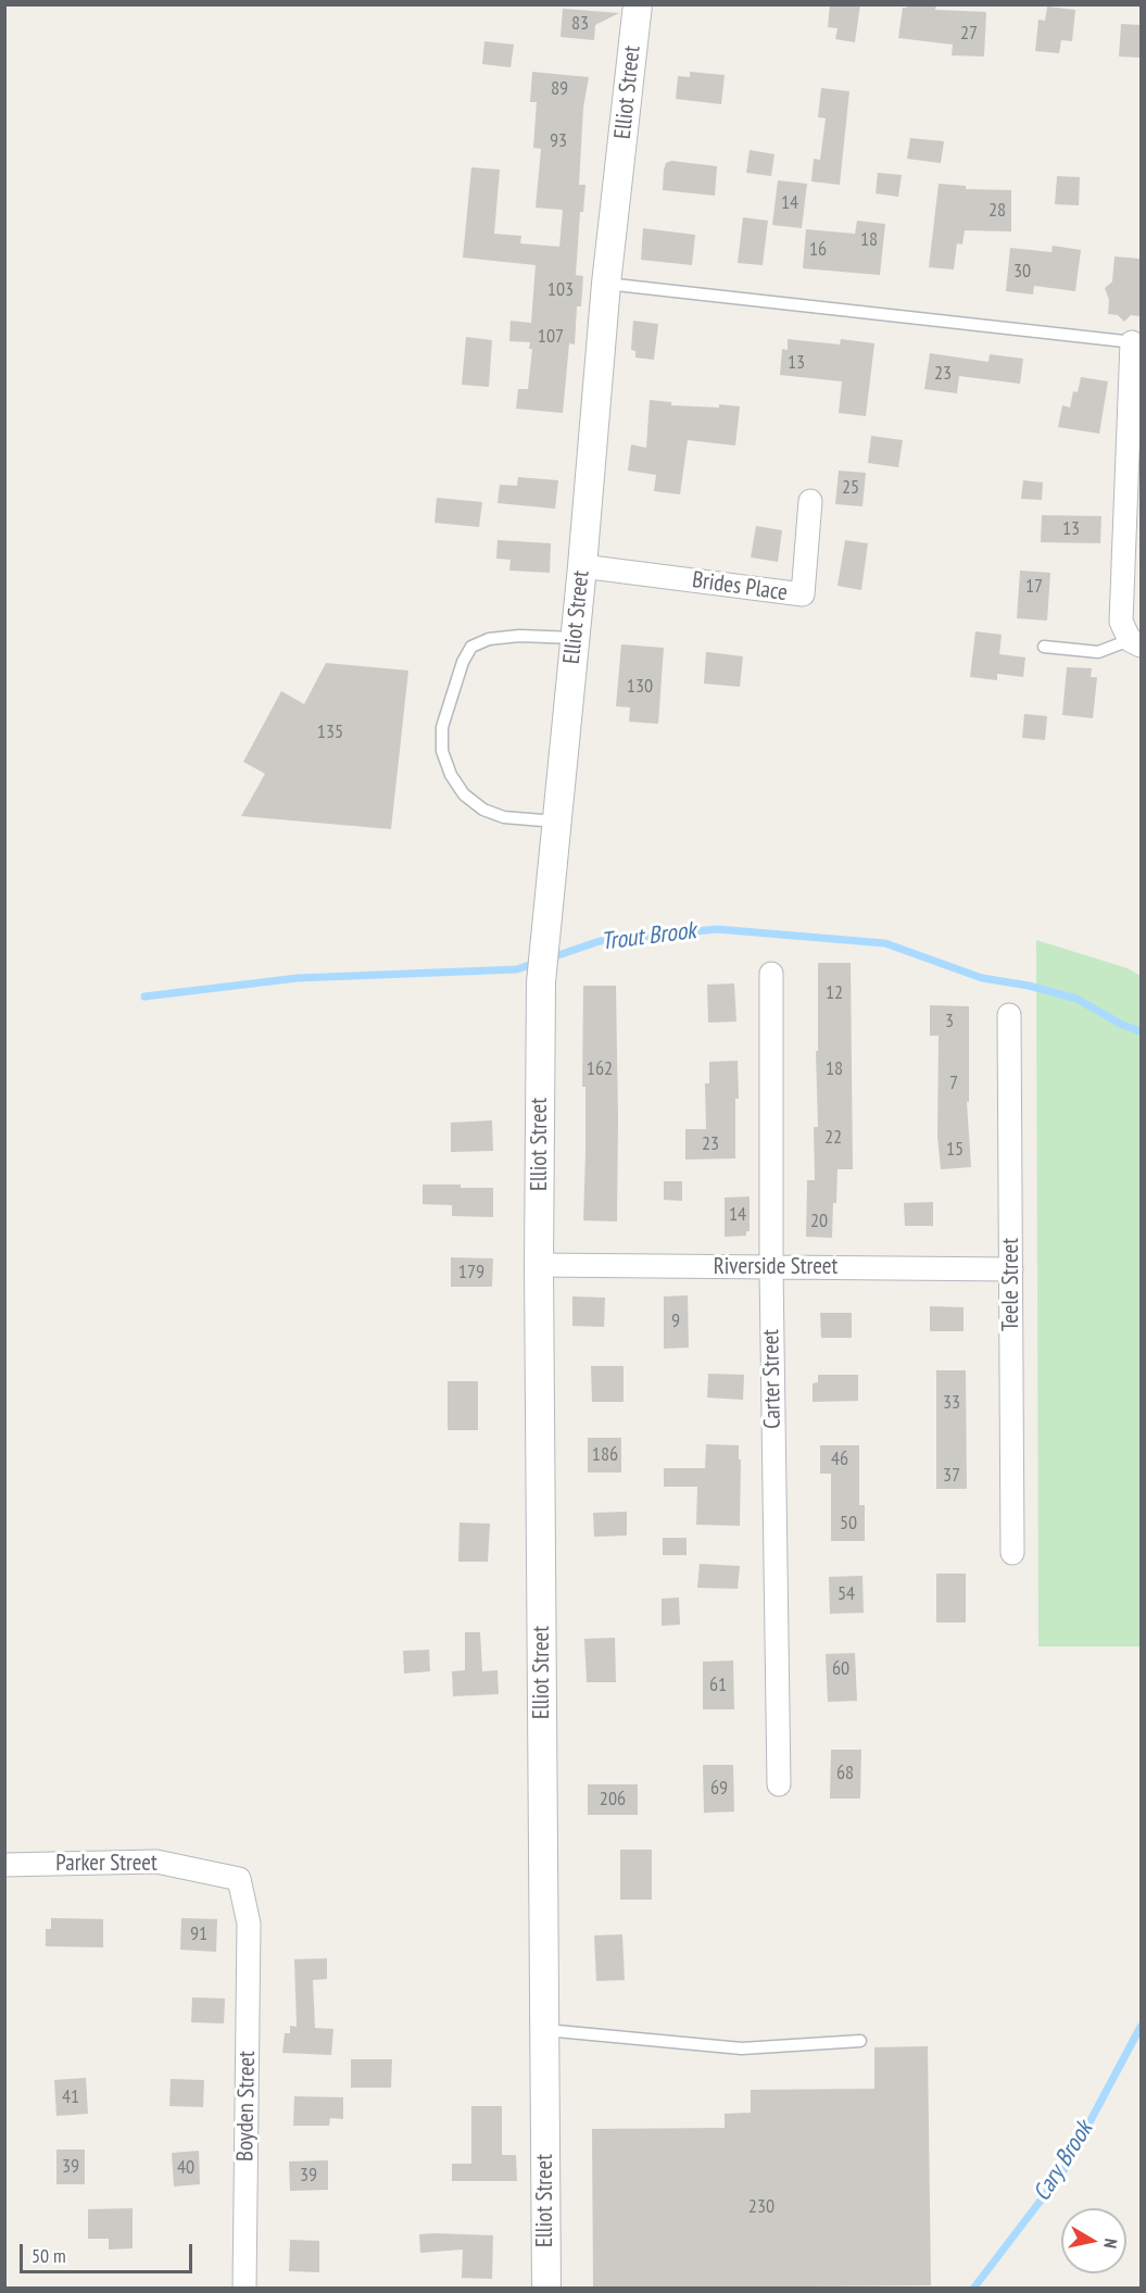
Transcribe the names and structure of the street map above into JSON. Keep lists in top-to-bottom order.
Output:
{
  "streets": {
    "street": [
      "Elliot Street",
      "Brides Place",
      "Riverside Street",
      "Teele Street",
      "Carter Street",
      "Parker Street",
      "Boyden Street"
    ]
  },
  "crossings": [
    ["Elliot Street", "Brides Place"],
    ["Elliot Street", "Riverside Street"],
    ["Riverside Street", "Teele Street"],
    ["Riverside Street", "Carter Street"],
    ["Parker Street", "Boyden Street"]
  ],
  "water": ["Trout Brook", "Cary Brook"],
  "house_numbers": [
    "83",
    "27",
    "89",
    "93",
    "14",
    "28",
    "18",
    "16",
    "30",
    "103",
    "107",
    "13",
    "23",
    "25",
    "13",
    "17",
    "130",
    "135",
    "12",
    "3",
    "162",
    "18",
    "7",
    "22",
    "23",
    "15",
    "14",
    "20",
    "179",
    "9",
    "33",
    "186",
    "46",
    "37",
    "50",
    "54",
    "60",
    "61",
    "68",
    "69",
    "206",
    "91",
    "41",
    "39",
    "40",
    "39",
    "230"
  ],
  "scale_bar": "50 m",
  "north": "right"
}
